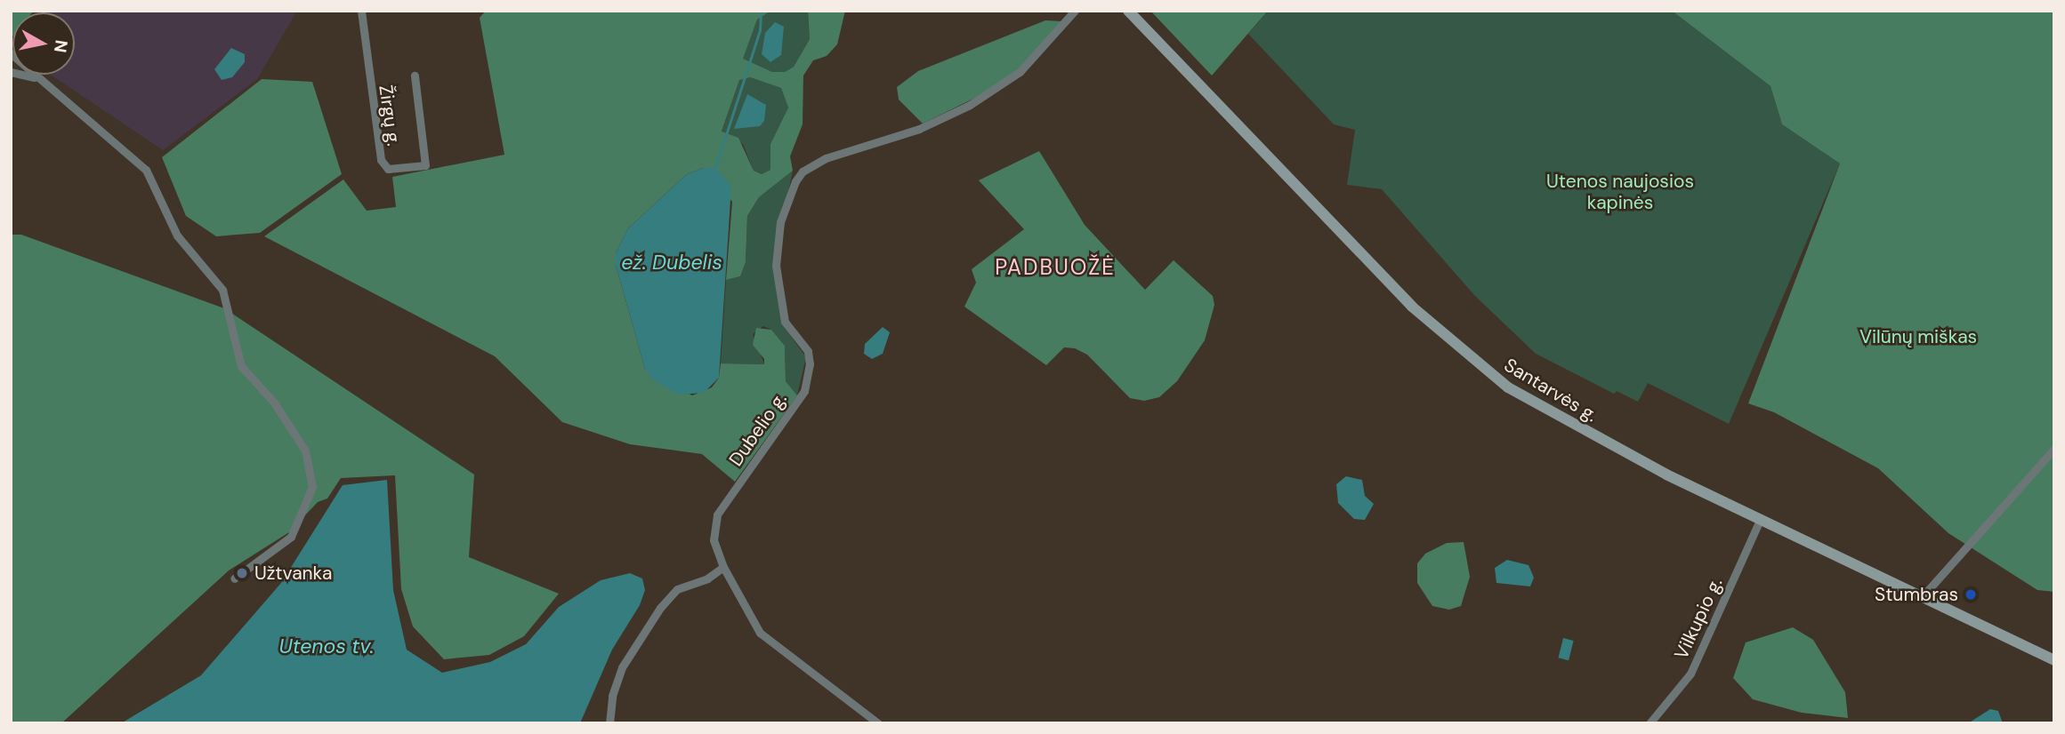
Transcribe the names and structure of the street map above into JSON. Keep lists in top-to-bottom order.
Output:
{
  "streets": {
    "main road": ["Santarvės g."],
    "street": ["Žirgų g.", "Dubelio g.", "Vilkupio g."]
  },
  "crossings": [
    ["Santarvės g.", "Vilkupio g."]
  ],
  "districts": ["PADBUOŽĖ"],
  "water": ["ež. Dubelis", "Utenos tv."],
  "parks": ["Utenos naujosios kapinės", "Vilūnų miškas"],
  "places": ["Užtvanka", "Stumbras"],
  "north": "right"
}
